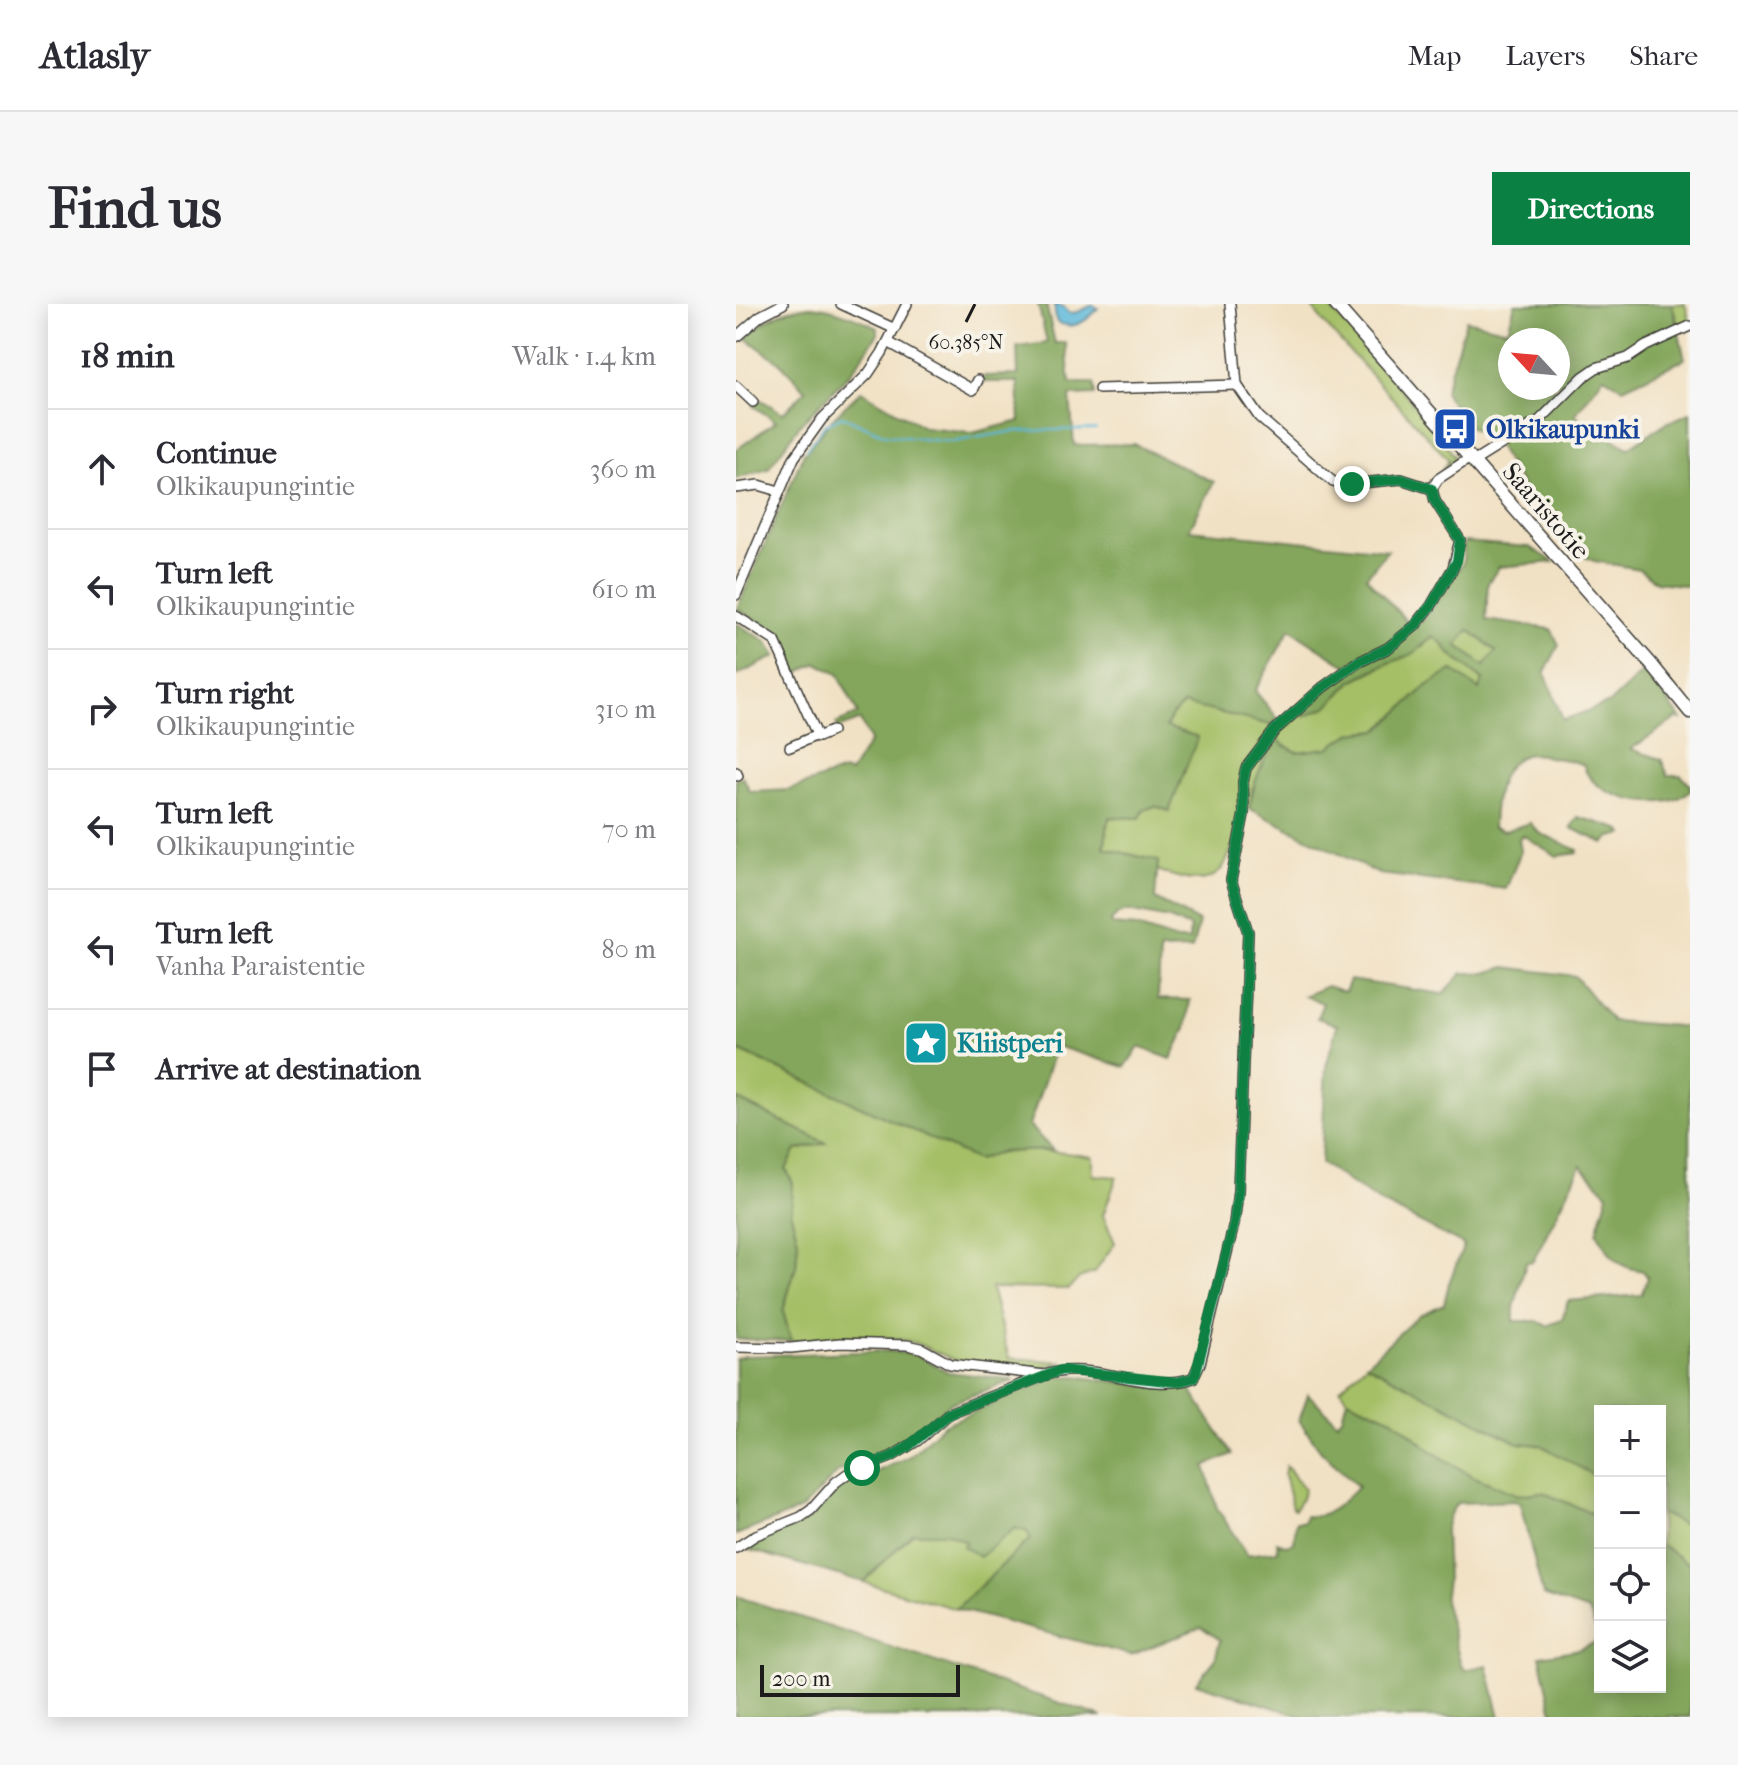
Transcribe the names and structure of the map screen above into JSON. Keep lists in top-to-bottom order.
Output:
{
  "streets": {
    "main road": ["Saaristotie"]
  },
  "places": {
    "bus stop": ["Olkikaupunki"],
    "place": ["Kliistperi"]
  },
  "scale_bar": "200 m",
  "north": "top left",
  "page": {
    "header": "Atlasly",
    "nav": ["Map", "Layers", "Share"],
    "buttons": "Directions",
    "title": "Find us",
    "heading": ["18 min", "Walk · 1.4 km"],
    "list": [
      ["Continue", "Olkikaupungintie", "360 m"],
      ["Turn left", "Olkikaupungintie", "610 m"],
      ["Turn right", "Olkikaupungintie", "310 m"],
      ["Turn left", "Olkikaupungintie", "70 m"],
      ["Turn left", "Vanha Paraistentie", "80 m"],
      "Arrive at destination"
    ],
    "map_buttons": ["+", "−"],
    "scale": "200 m"
  },
  "coordinates": ["60.385°N"]
}
